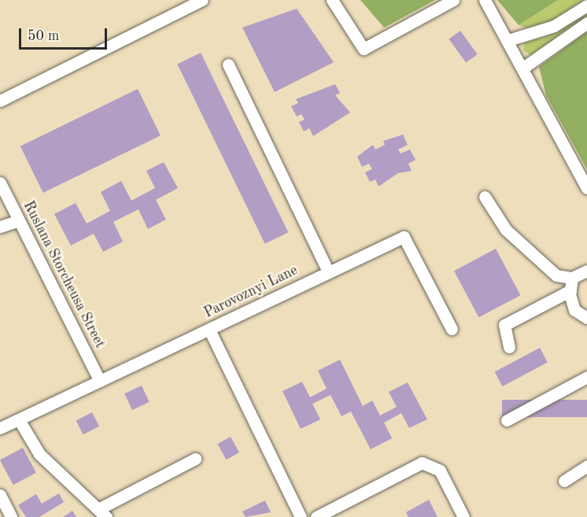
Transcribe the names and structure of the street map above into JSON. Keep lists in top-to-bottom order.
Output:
{
  "streets": {
    "street": ["Ruslana Storcheusa Street", "Parovoznyi Lane"]
  },
  "crossings": [
    ["Ruslana Storcheusa Street", "Parovoznyi Lane"]
  ],
  "scale_bar": "50 m"
}
